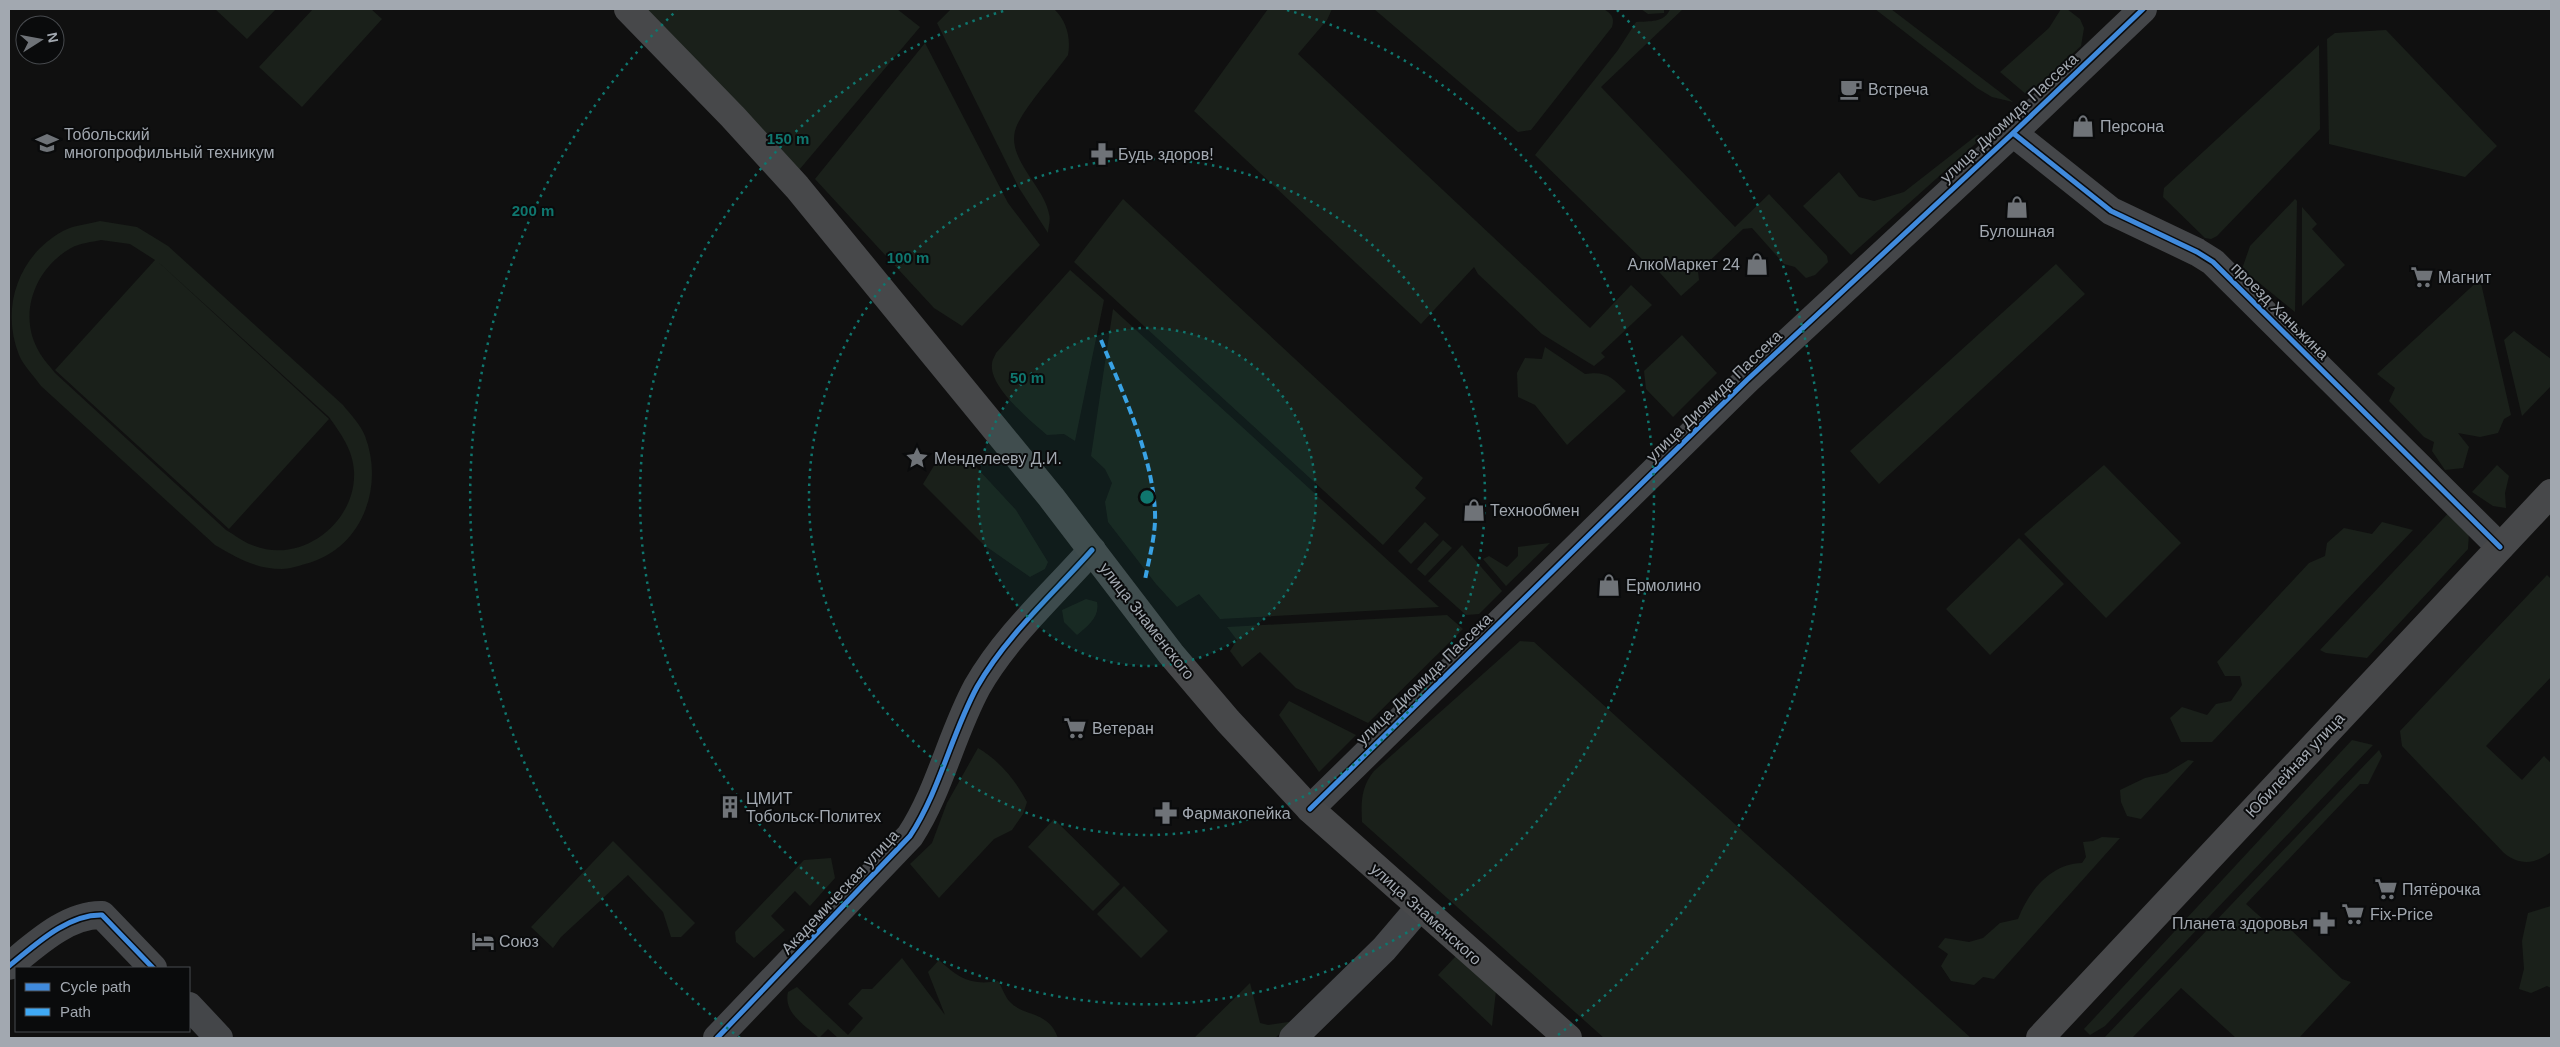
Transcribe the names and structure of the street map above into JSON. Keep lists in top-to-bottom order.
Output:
{
  "streets": {
    "main road": ["улица Знаменского", "Юбилейная улица"],
    "street": ["улица Диомида Пассека", "проезд Ханьжина", "Академическая улица"]
  },
  "crossings": [
    ["улица Диомида Пассека", "проезд Ханьжина"],
    ["улица Диомида Пассека", "улица Знаменского"],
    ["проезд Ханьжина", "Юбилейная улица"],
    ["улица Знаменского", "Академическая улица"]
  ],
  "places": {
    "cafe": ["Встреча"],
    "shop": [
      "Персона",
      "Булошная",
      "АлкоМаркет 24",
      "Технообмен",
      "Ермолино"
    ],
    "school or university": ["Тобольский многопрофильный техникум"],
    "pharmacy": ["Будь здоров!", "Фармакопейка", "Планета здоровья"],
    "supermarket": [
      "Магнит",
      "Ветеран",
      "Пятёрочка",
      "Fix-Price"
    ],
    "place": ["Менделееву Д.И."],
    "building": ["ЦМИТ Тобольск-Политех"],
    "hotel": ["Союз"]
  },
  "legend": ["Cycle path", "Path"],
  "north": "right",
  "rings": [
    "150 m",
    "200 m",
    "100 m",
    "50 m"
  ]
}
